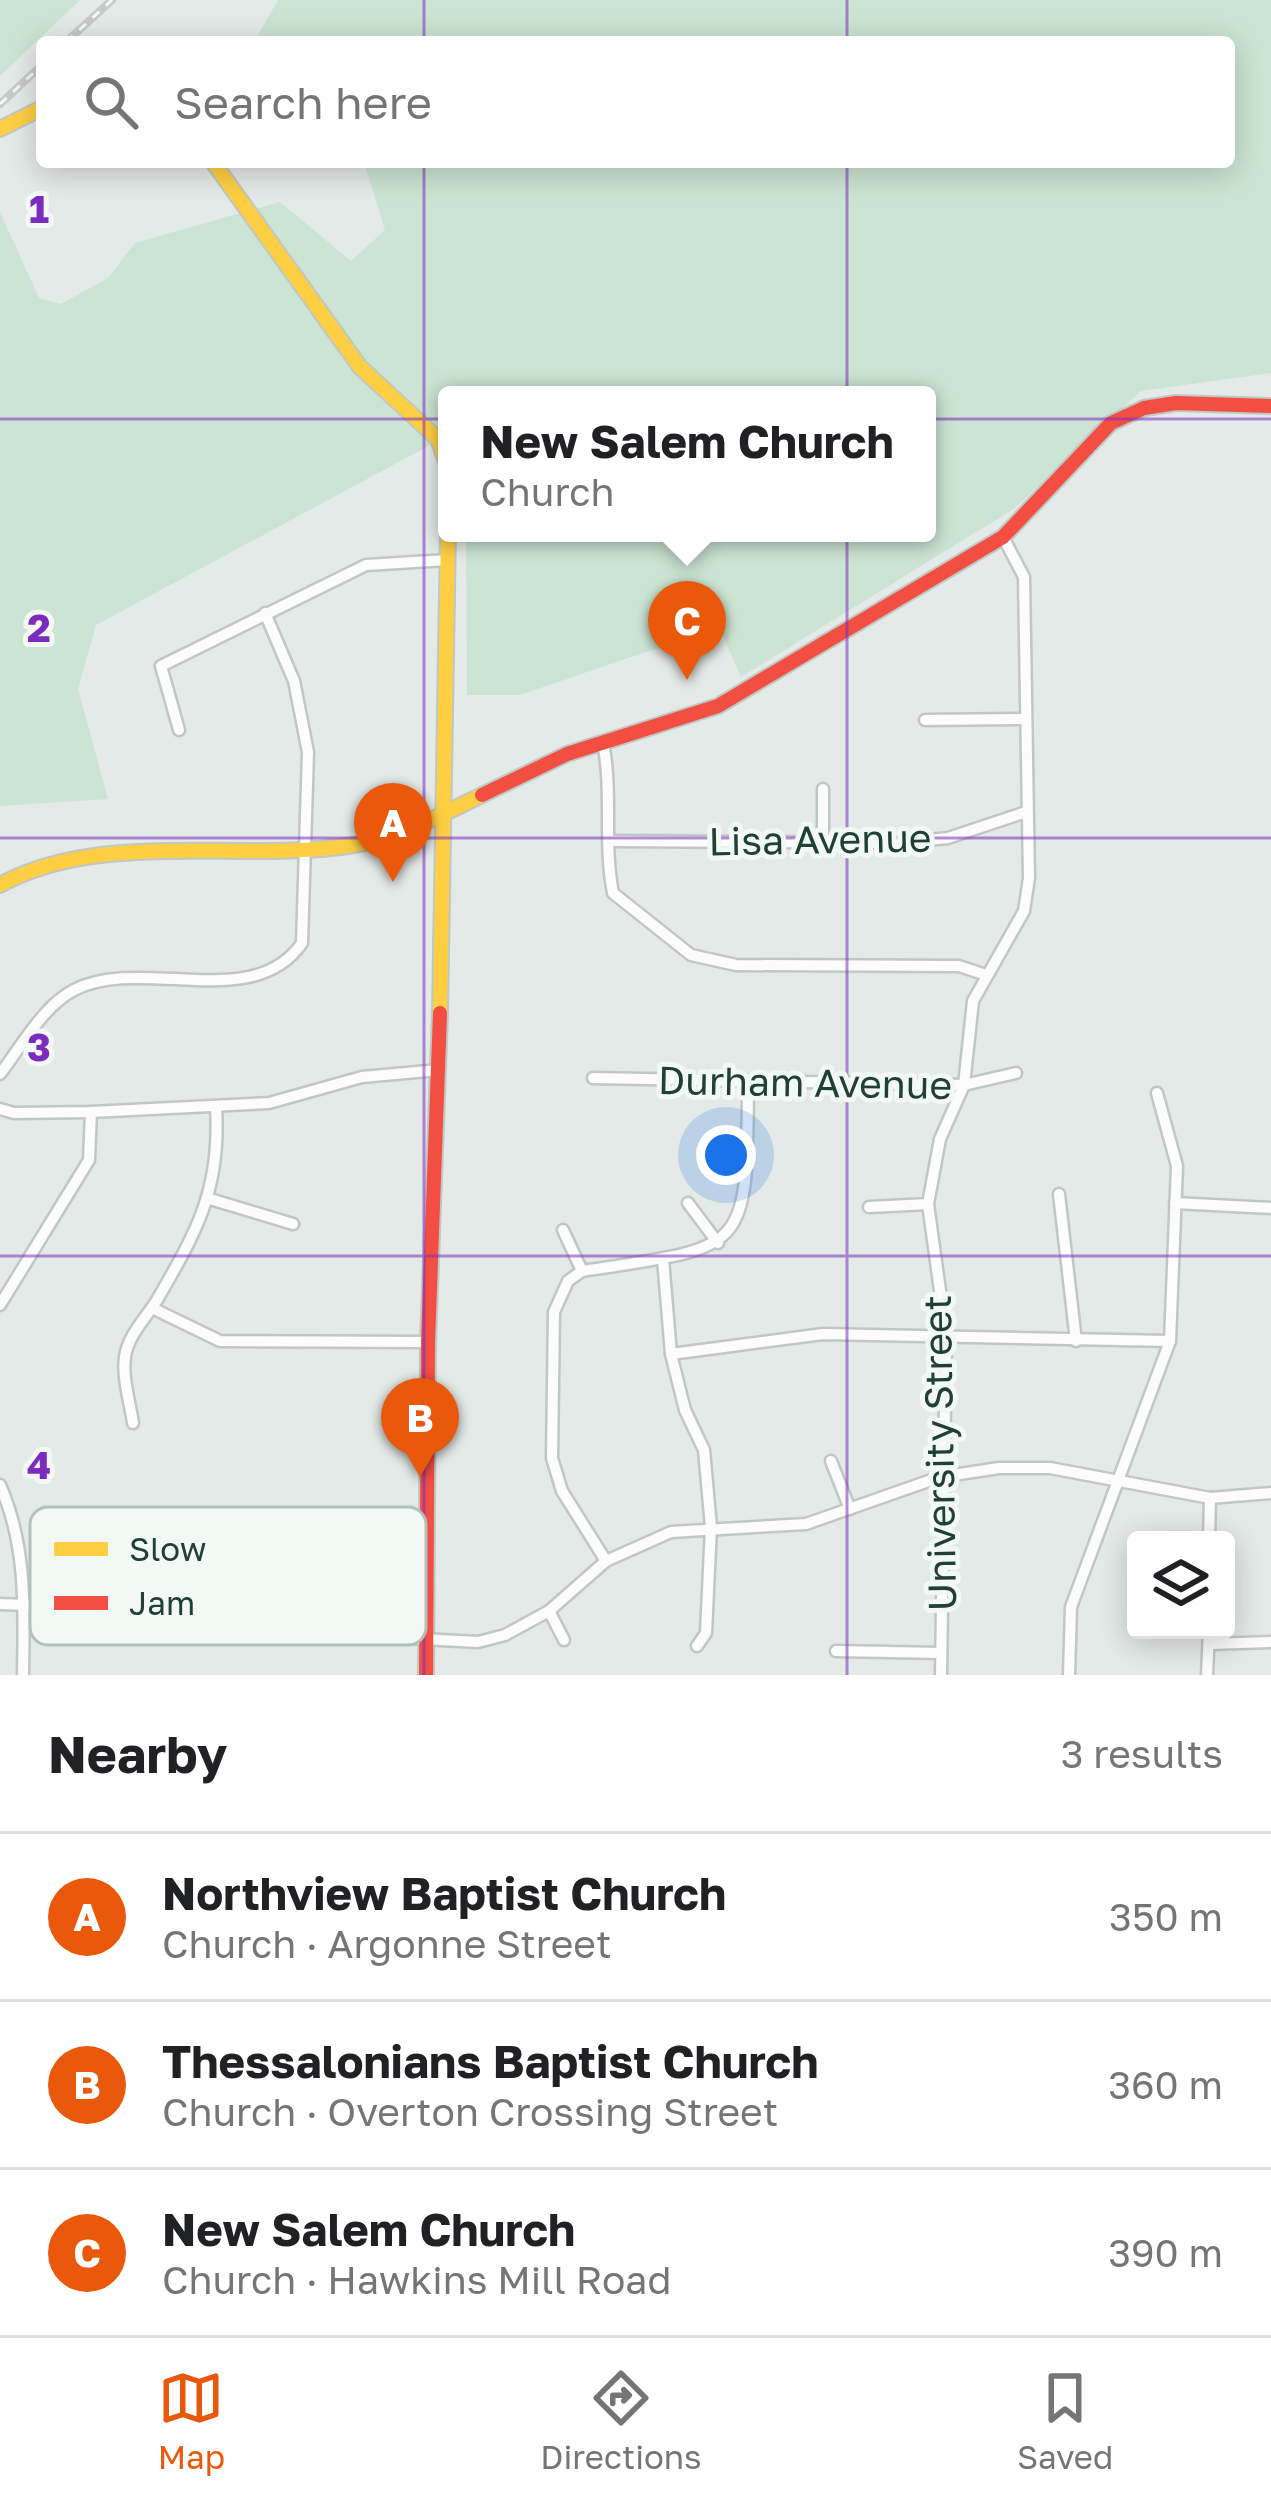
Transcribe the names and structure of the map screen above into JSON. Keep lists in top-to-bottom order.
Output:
{
  "streets": {
    "street": ["Lisa Avenue", "Durham Avenue", "University Street"]
  },
  "crossings": [
    ["Lisa Avenue", "University Street"],
    ["Durham Avenue", "University Street"]
  ],
  "legend": ["Slow", "Jam"],
  "page": {
    "search": "Search here",
    "popup": ["New Salem Church", "Church"],
    "pins": ["C", "A", "B"],
    "heading": ["Nearby", "3 results"],
    "list": [
      {
        "mark": "A",
        "name": "Northview Baptist Church",
        "note": "Church · Argonne Street",
        "value": "350 m"
      },
      {
        "mark": "B",
        "name": "Thessalonians Baptist Church",
        "note": "Church · Overton Crossing Street",
        "value": "360 m"
      },
      {
        "mark": "C",
        "name": "New Salem Church",
        "note": "Church · Hawkins Mill Road",
        "value": "390 m"
      }
    ],
    "nav": ["Map", "Directions", "Saved"]
  },
  "grid": {
    "rows": [
      "1",
      "2",
      "3",
      "4"
    ]
  }
}
